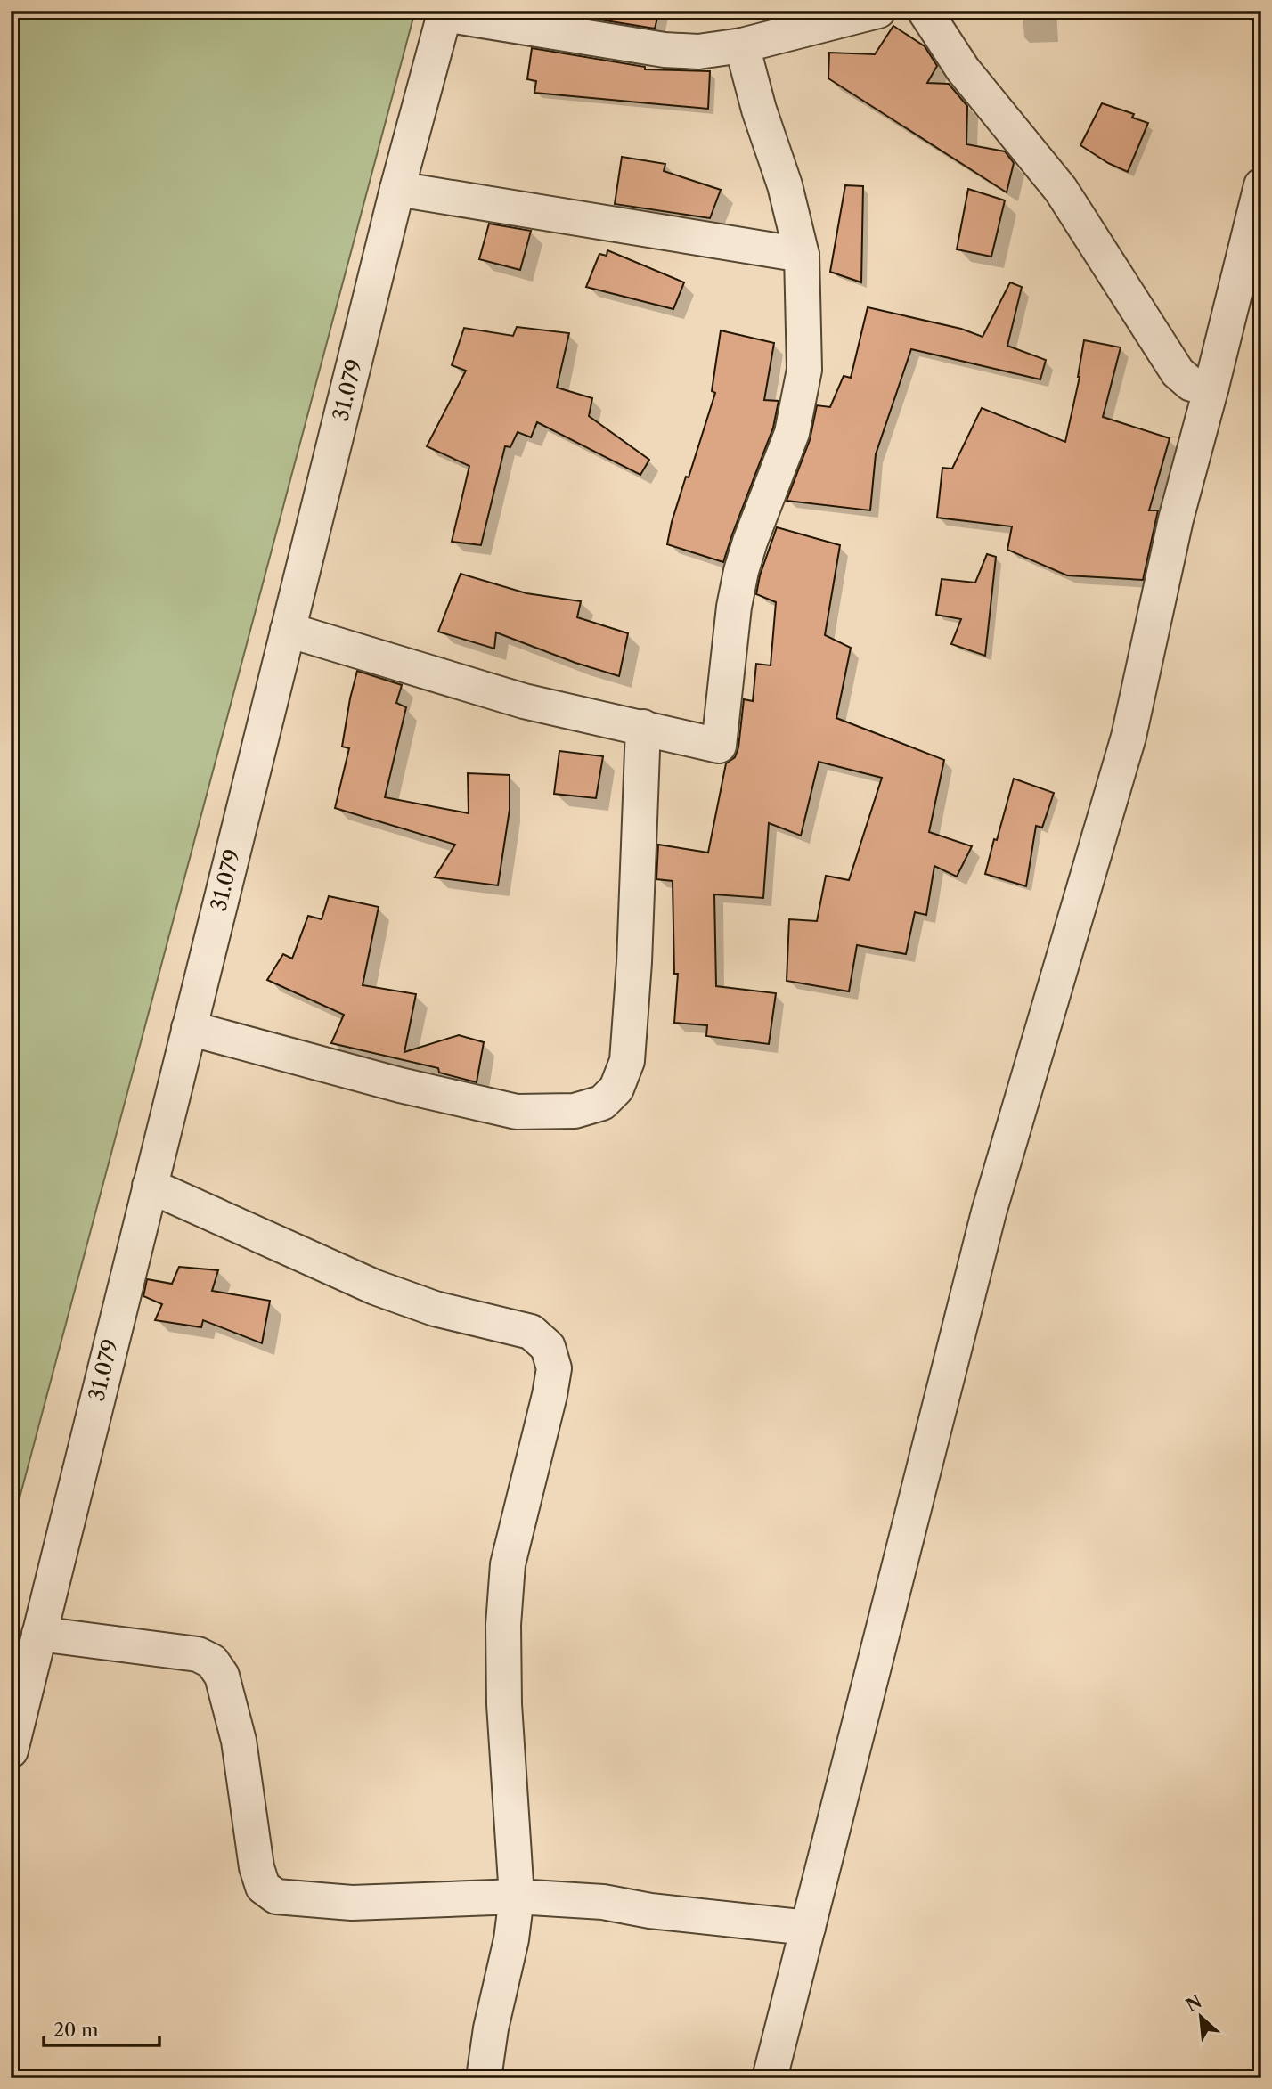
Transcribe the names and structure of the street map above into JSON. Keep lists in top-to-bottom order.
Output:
{
  "streets": {
    "street": ["31.079"]
  },
  "scale_bar": "20 m",
  "north": "top left"
}
